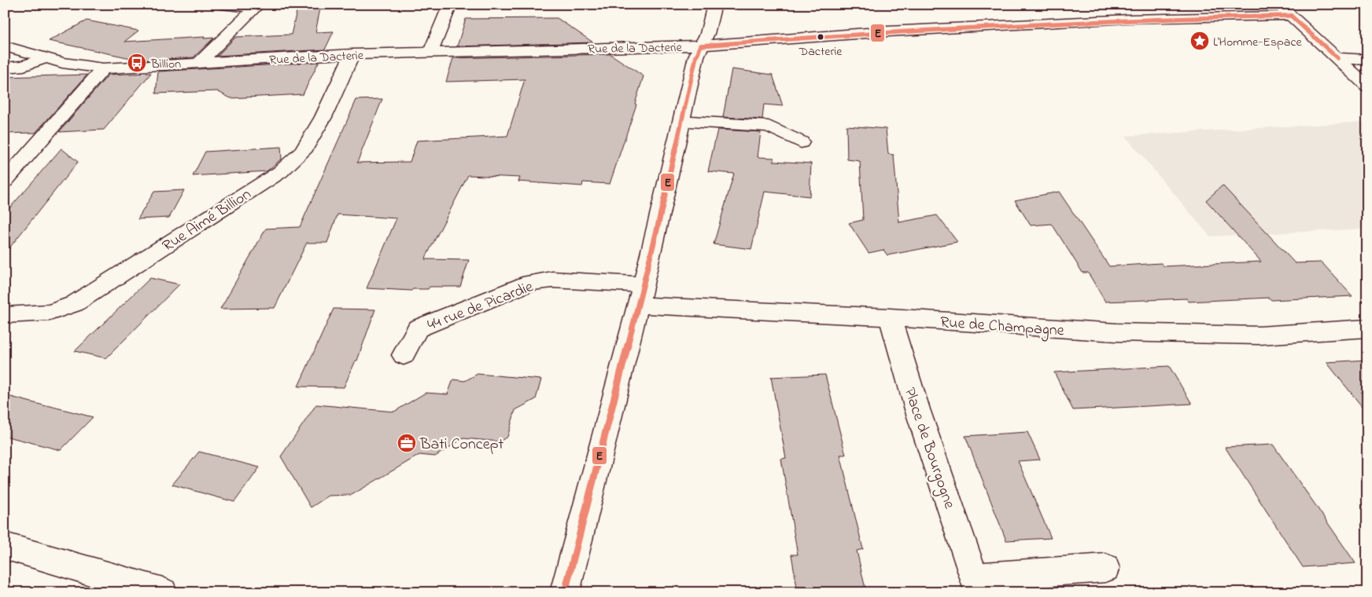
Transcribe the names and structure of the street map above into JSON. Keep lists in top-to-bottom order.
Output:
{
  "streets": {
    "street": [
      "Rue de la Dacterie",
      "Rue Aimé Billion",
      "44 rue de Picardie",
      "Rue de Champagne",
      "Place de Bourgogne"
    ]
  },
  "crossings": [
    ["Rue de la Dacterie", "Rue Aimé Billion"],
    ["44 rue de Picardie", "Rue de Champagne"],
    ["Rue de Champagne", "Place de Bourgogne"]
  ],
  "places": {
    "other": ["Dacterie"],
    "place": ["L'Homme-Espace"],
    "bus stop": ["Billion"],
    "office": ["Bati Concept"]
  },
  "lines": ["transit line E"]
}
